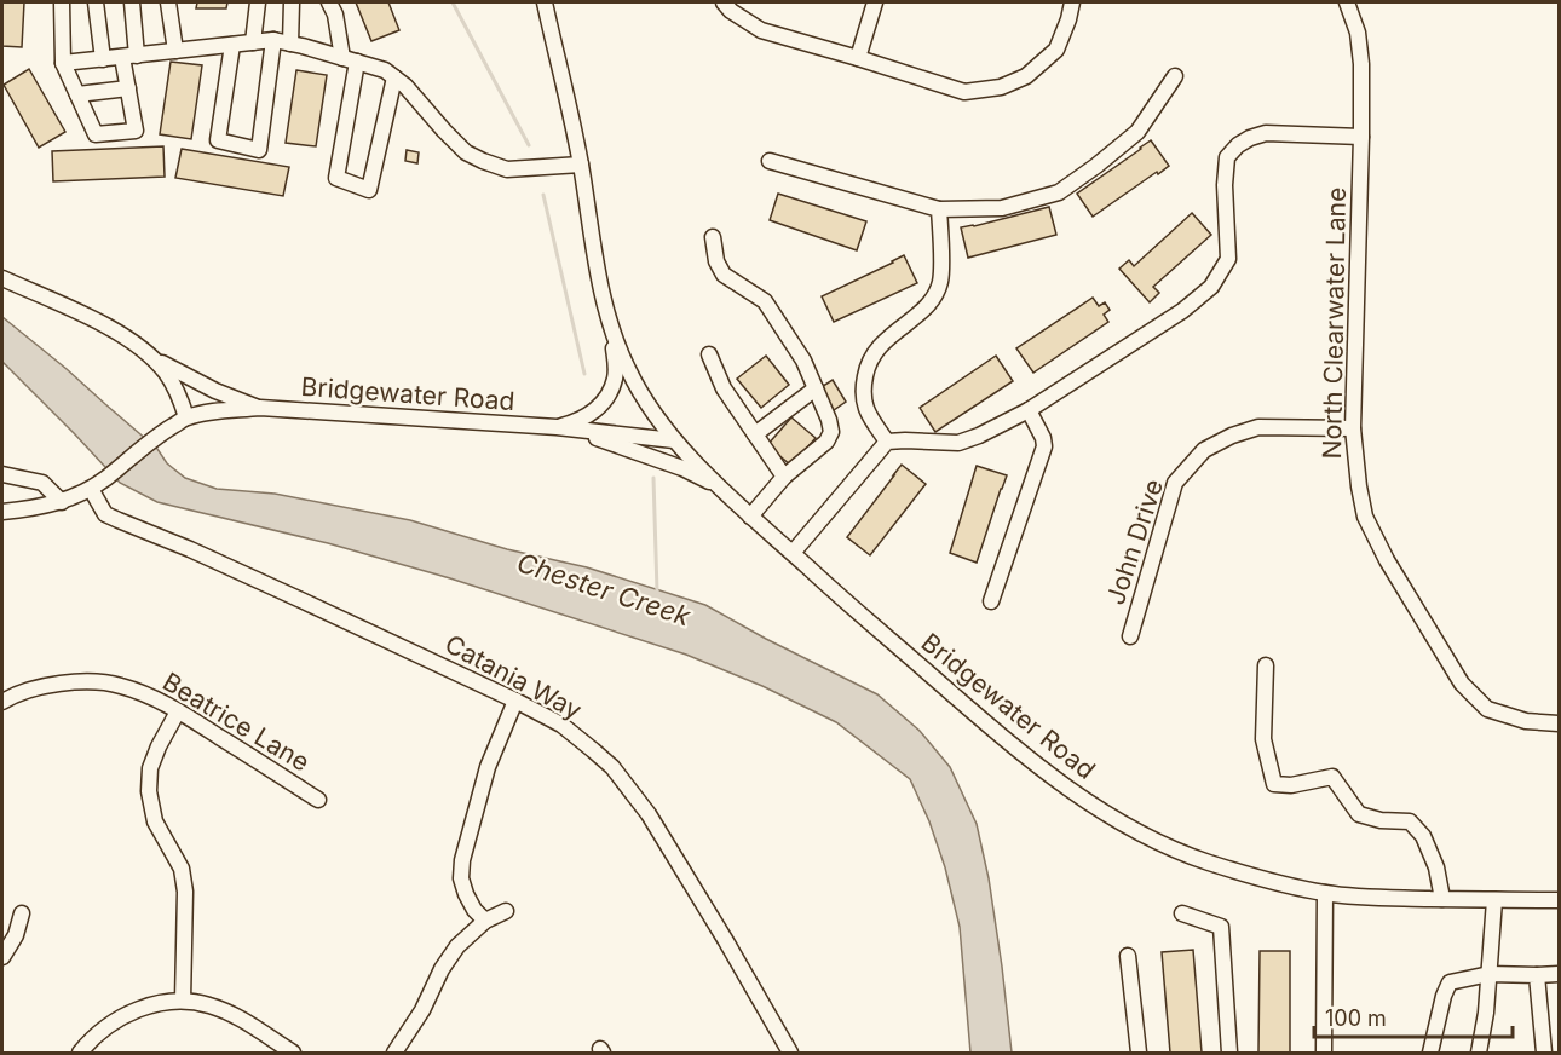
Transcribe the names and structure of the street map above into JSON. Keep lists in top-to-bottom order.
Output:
{
  "streets": {
    "street": [
      "North Clearwater Lane",
      "Bridgewater Road",
      "John Drive",
      "Catania Way",
      "Beatrice Lane"
    ]
  },
  "crossings": [
    ["North Clearwater Lane", "John Drive"],
    ["Bridgewater Road", "Catania Way"]
  ],
  "water": ["Chester Creek"],
  "scale_bar": "100 m"
}
